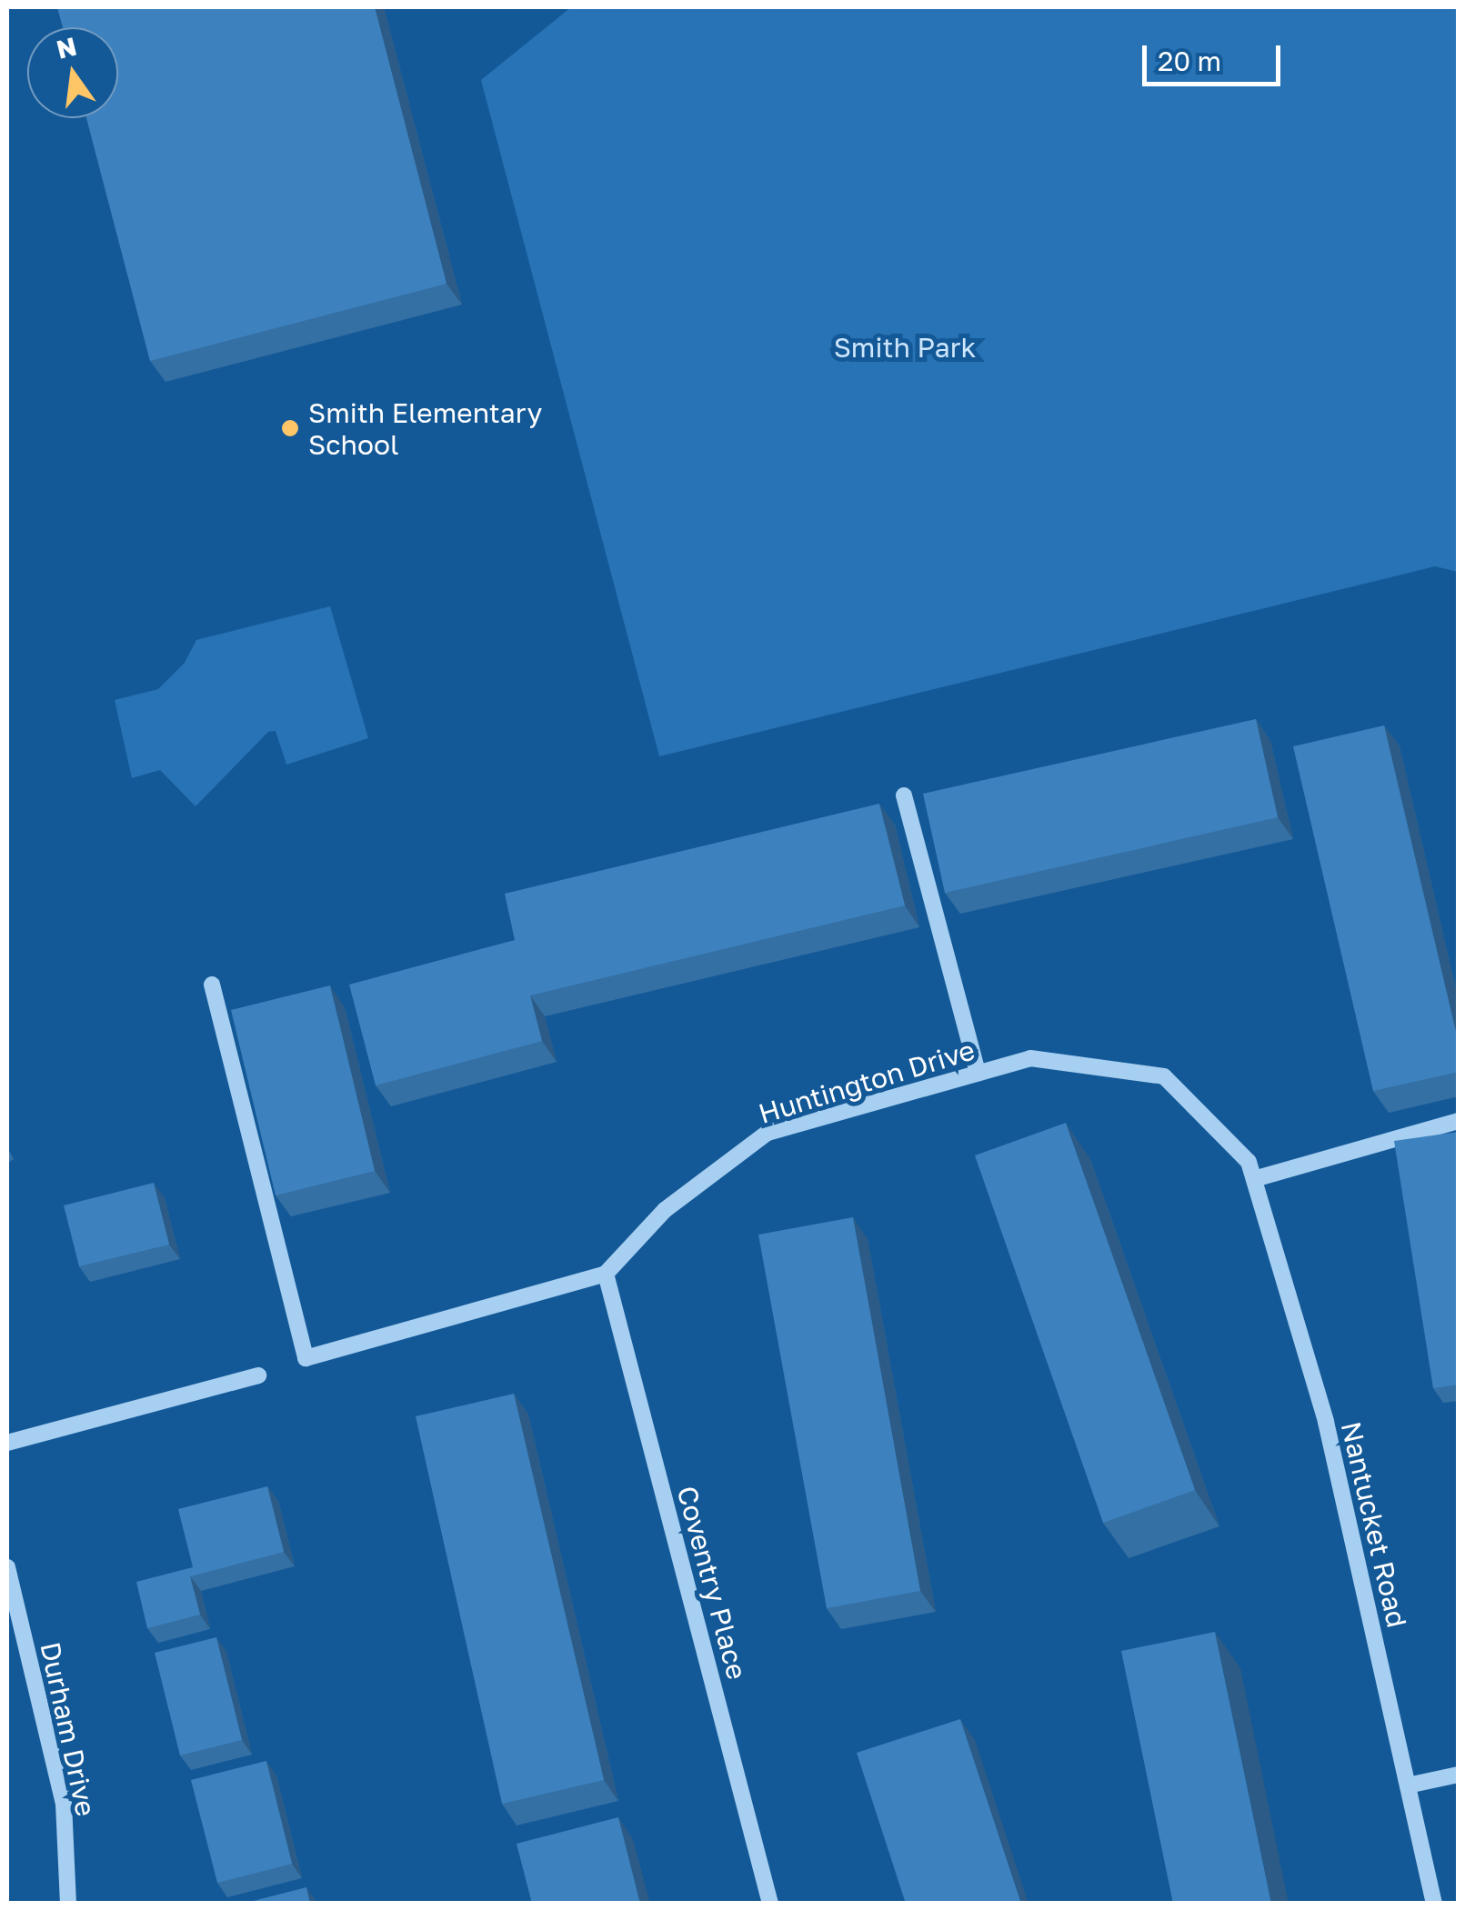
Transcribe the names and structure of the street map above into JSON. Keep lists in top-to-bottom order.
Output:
{
  "streets": {
    "street": [
      "Huntington Drive",
      "Nantucket Road",
      "Coventry Place",
      "Durham Drive"
    ]
  },
  "crossings": [
    ["Huntington Drive", "Nantucket Road"],
    ["Huntington Drive", "Coventry Place"]
  ],
  "parks": ["Smith Park"],
  "places": ["Smith Elementary School"],
  "scale_bar": "20 m",
  "north": "top"
}
